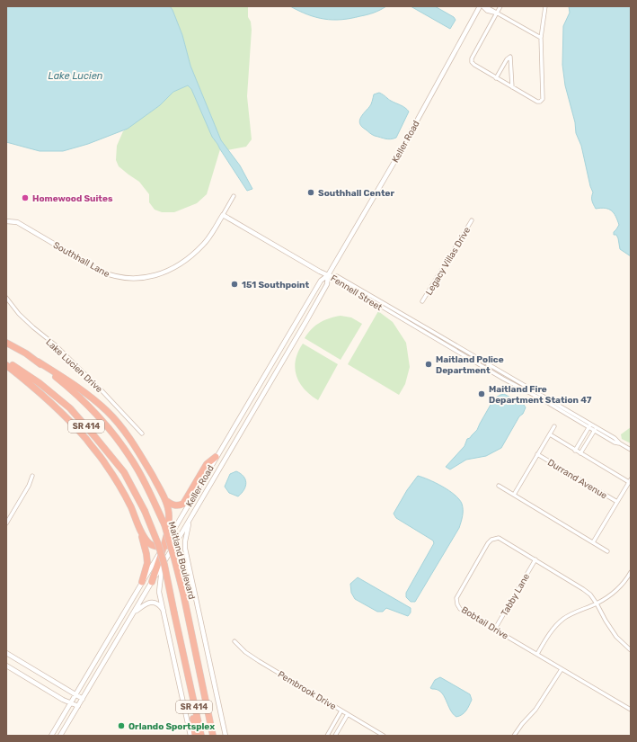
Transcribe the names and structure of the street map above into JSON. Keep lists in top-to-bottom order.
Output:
{
  "streets": {
    "highway": ["SR 414", "Maitland Boulevard"],
    "street": [
      "Keller Road",
      "Southhall Lane",
      "Legacy Villas Drive",
      "Fennell Street",
      "Lake Lucien Drive",
      "Durrand Avenue",
      "Tabby Lane",
      "Bobtail Drive",
      "Pembrook Drive"
    ]
  },
  "crossings": [
    ["Keller Road", "Fennell Street"],
    ["Tabby Lane", "Bobtail Drive"]
  ],
  "water": ["Lake Lucien"],
  "places": [
    "Southhall Center",
    "Homewood Suites",
    "151 Southpoint",
    "Maitland Police Department",
    "Maitland Fire Department Station 47",
    "Orlando Sportsplex"
  ]
}
